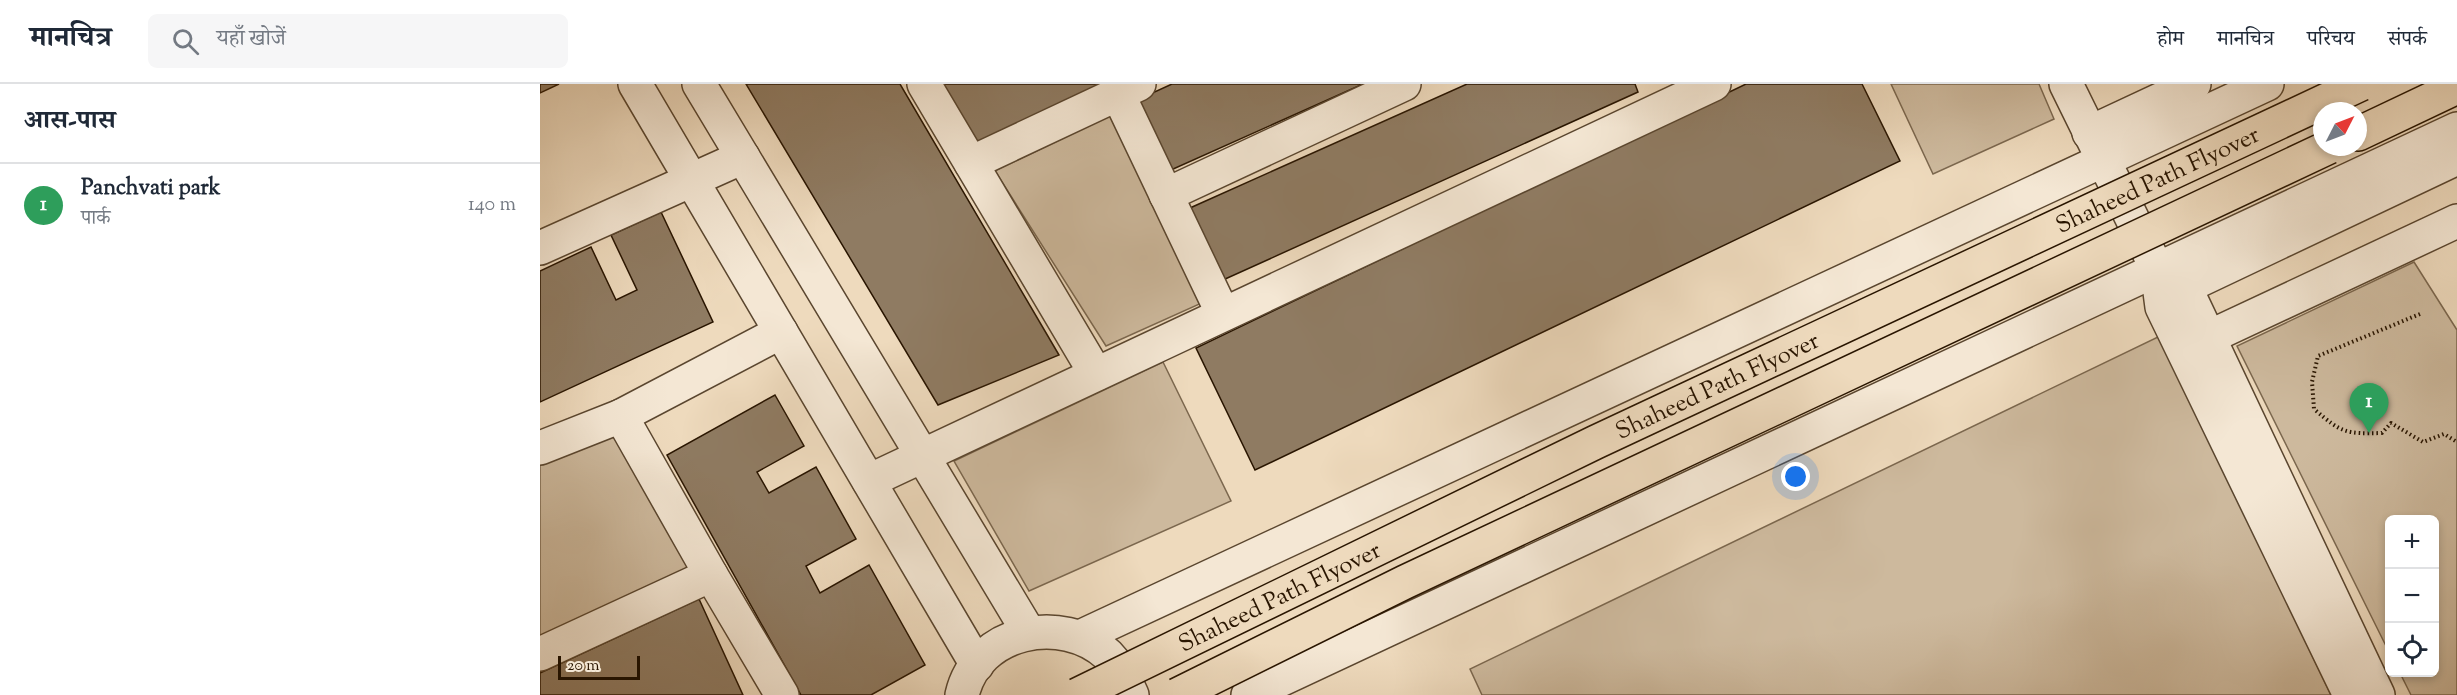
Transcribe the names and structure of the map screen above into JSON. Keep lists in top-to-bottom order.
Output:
{
  "streets": {
    "highway": ["Shaheed Path Flyover"]
  },
  "scale_bar": "20 m",
  "north": "top right",
  "page": {
    "header": "मानचित्र",
    "search": "यहाँ खोजें",
    "nav": [
      "होम",
      "मानचित्र",
      "परिचय",
      "संपर्क"
    ],
    "heading": "आस-पास",
    "list": [
      {
        "mark": "1",
        "name": "Panchvati park",
        "note": "पार्क",
        "value": "140 m"
      }
    ],
    "pins": "1",
    "map_buttons": ["+", "−"],
    "scale": "20 m"
  }
}
